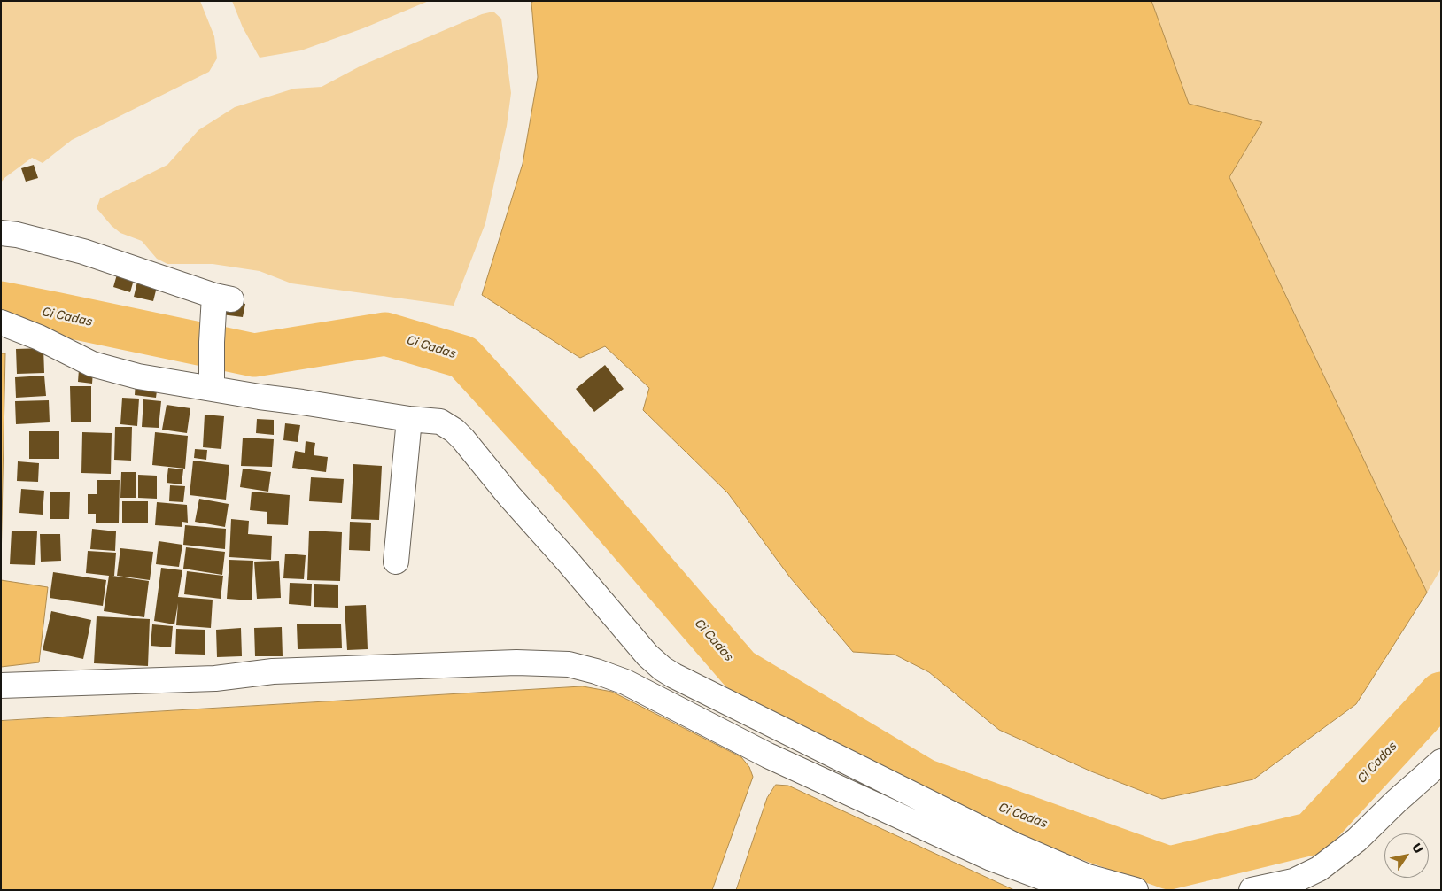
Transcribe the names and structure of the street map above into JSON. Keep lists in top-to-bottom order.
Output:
{
  "water": ["Ci Cadas"],
  "north": "top right"
}
